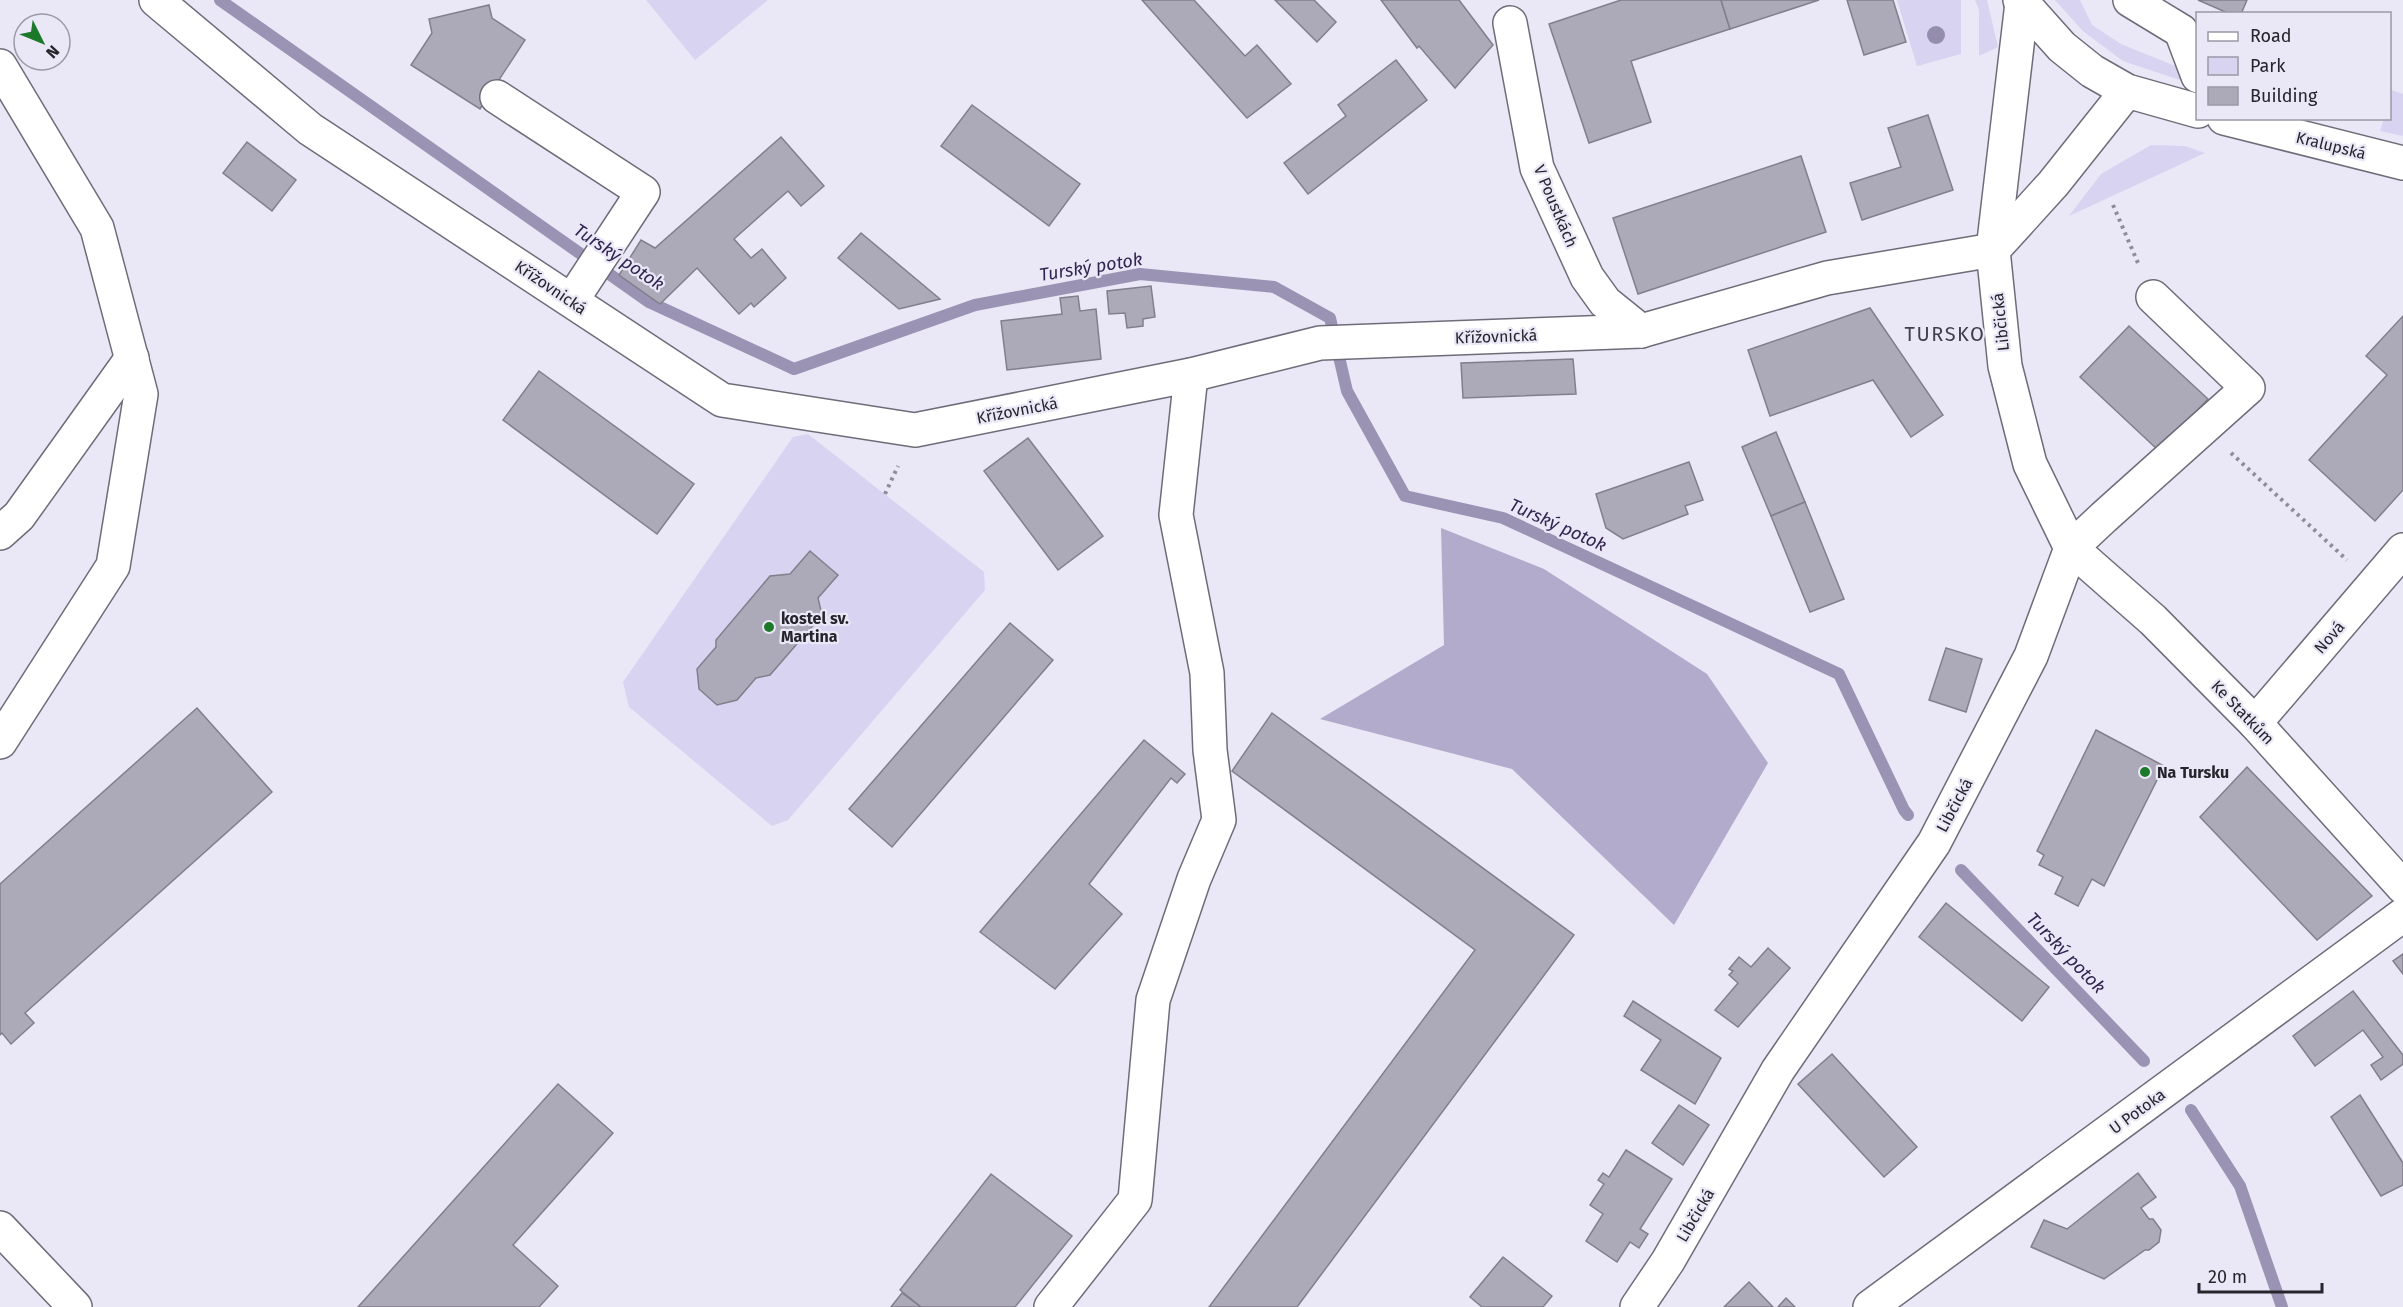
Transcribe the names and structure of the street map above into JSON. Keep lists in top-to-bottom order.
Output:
{
  "streets": {
    "street": [
      "Kralupská",
      "V Poustkách",
      "Křížovnická",
      "Libčická",
      "Nová",
      "Ke Statkům",
      "U Potoka"
    ]
  },
  "crossings": [
    ["V Poustkách", "Křížovnická"],
    ["Křížovnická", "Libčická"],
    ["Libčická", "Ke Statkům"],
    ["Nová", "Ke Statkům"]
  ],
  "districts": ["TURSKO"],
  "water": ["Turský potok"],
  "places": ["kostel sv. Martina", "Na Tursku"],
  "legend": ["Road", "Park", "Building"],
  "scale_bar": "20 m",
  "north": "bottom right"
}
